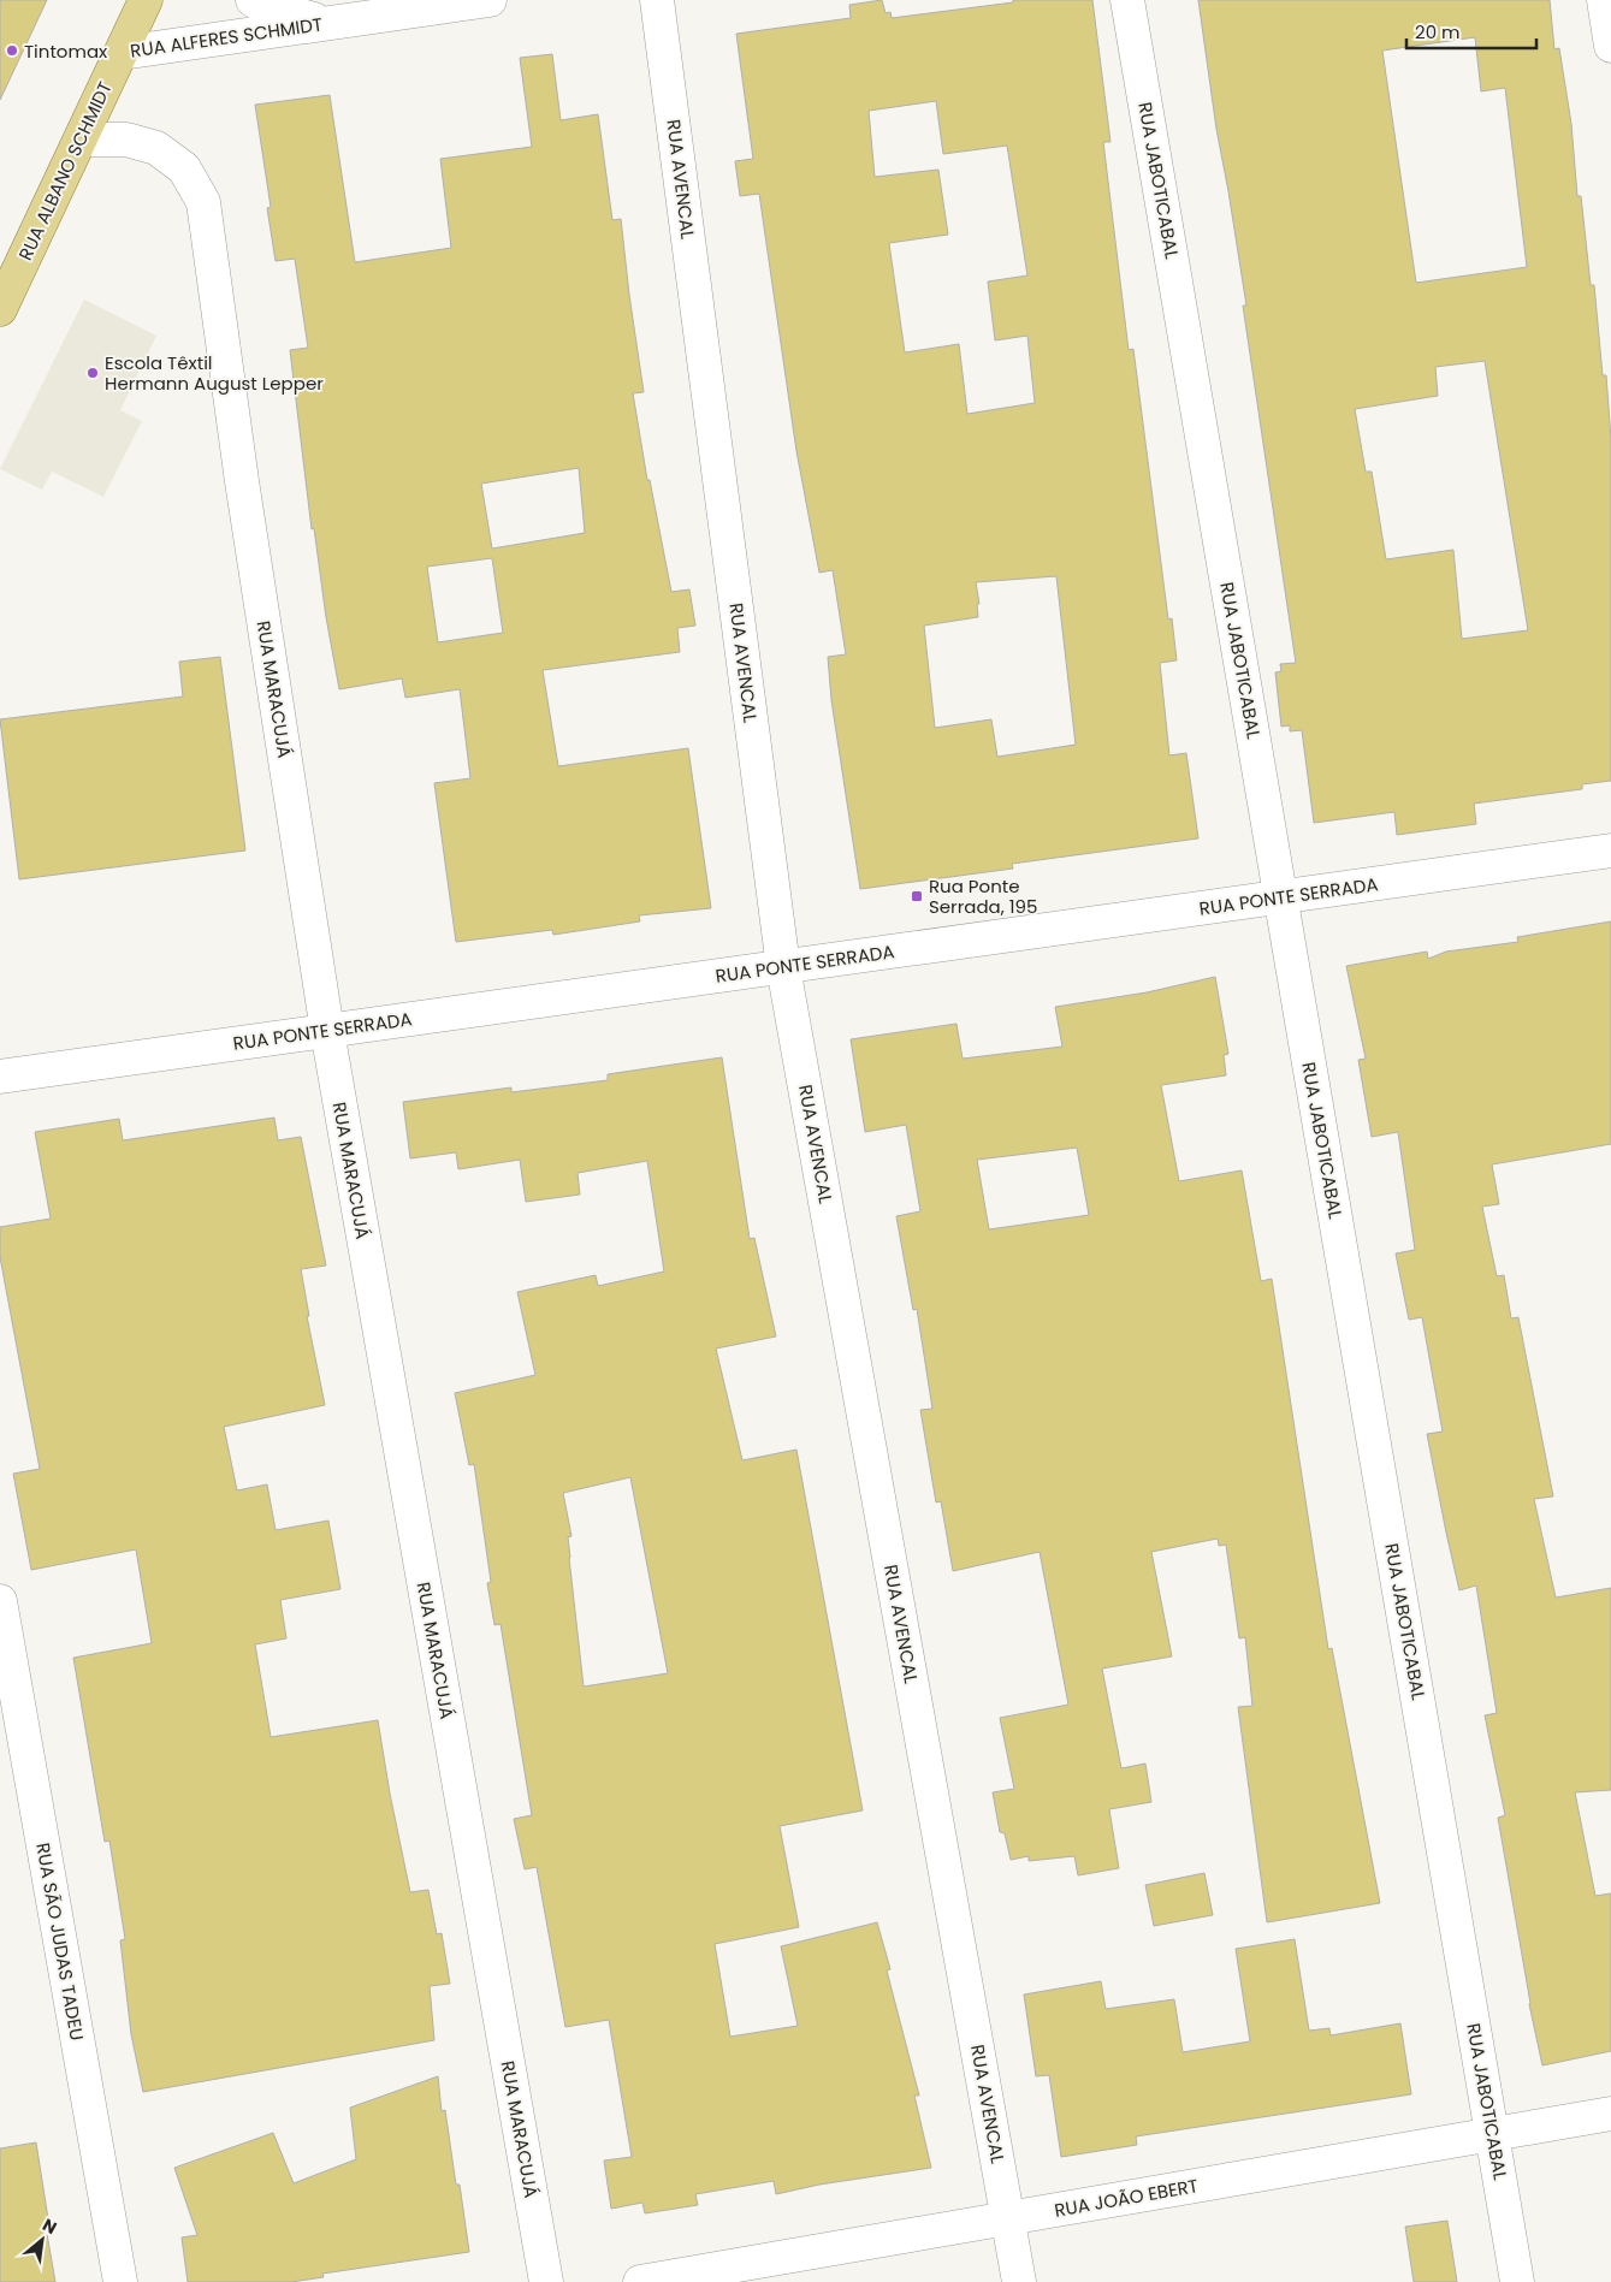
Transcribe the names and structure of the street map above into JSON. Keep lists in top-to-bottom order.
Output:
{
  "streets": {
    "main road": ["RUA ALBANO SCHMIDT"],
    "street": [
      "RUA ALFERES SCHMIDT",
      "RUA AVENCAL",
      "RUA JABOTICABAL",
      "RUA MARACUJÁ",
      "RUA PONTE SERRADA",
      "RUA SÃO JUDAS TADEU",
      "RUA JOÃO EBERT"
    ]
  },
  "crossings": [
    ["RUA ALFERES SCHMIDT", "RUA ALBANO SCHMIDT"],
    ["RUA ALBANO SCHMIDT", "RUA MARACUJÁ"],
    ["RUA AVENCAL", "RUA PONTE SERRADA"],
    ["RUA AVENCAL", "RUA JOÃO EBERT"],
    ["RUA JABOTICABAL", "RUA PONTE SERRADA"],
    ["RUA JABOTICABAL", "RUA JOÃO EBERT"],
    ["RUA MARACUJÁ", "RUA PONTE SERRADA"]
  ],
  "places": {
    "other": ["Tintomax", "Escola Têxtil Hermann August Lepper"],
    "transit": ["Rua Ponte Serrada, 195"]
  },
  "scale_bar": "20 m",
  "north": "top right"
}
